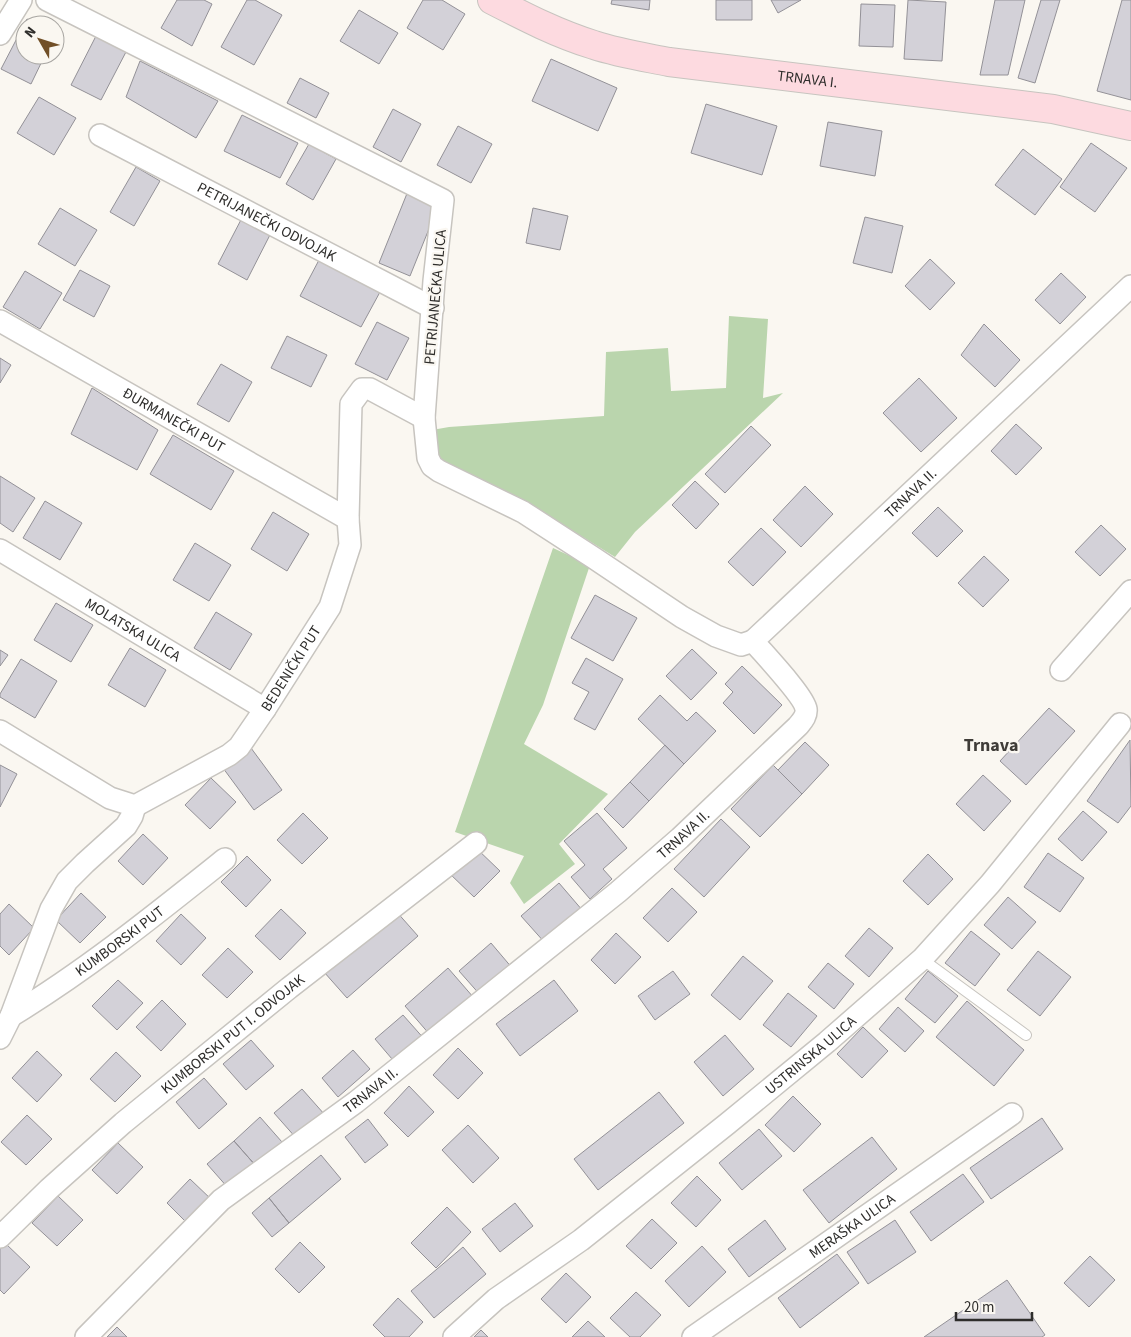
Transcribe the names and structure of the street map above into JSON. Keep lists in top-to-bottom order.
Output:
{
  "streets": {
    "street": [
      "TRNAVA I.",
      "PETRIJANEČKI ODVOJAK",
      "PETRIJANEČKA ULICA",
      "ĐURMANEČKI PUT",
      "TRNAVA II.",
      "MOLATSKA ULICA",
      "BEDENIČKI PUT",
      "KUMBORSKI PUT",
      "KUMBORSKI PUT I. ODVOJAK",
      "USTRINSKA ULICA",
      "MERAŠKA ULICA"
    ]
  },
  "crossings": [
    ["PETRIJANEČKI ODVOJAK", "PETRIJANEČKA ULICA"],
    ["PETRIJANEČKA ULICA", "TRNAVA II."],
    ["PETRIJANEČKA ULICA", "BEDENIČKI PUT"],
    ["ĐURMANEČKI PUT", "BEDENIČKI PUT"],
    ["MOLATSKA ULICA", "BEDENIČKI PUT"]
  ],
  "districts": ["Trnava"],
  "scale_bar": "20 m",
  "north": "top left"
}
